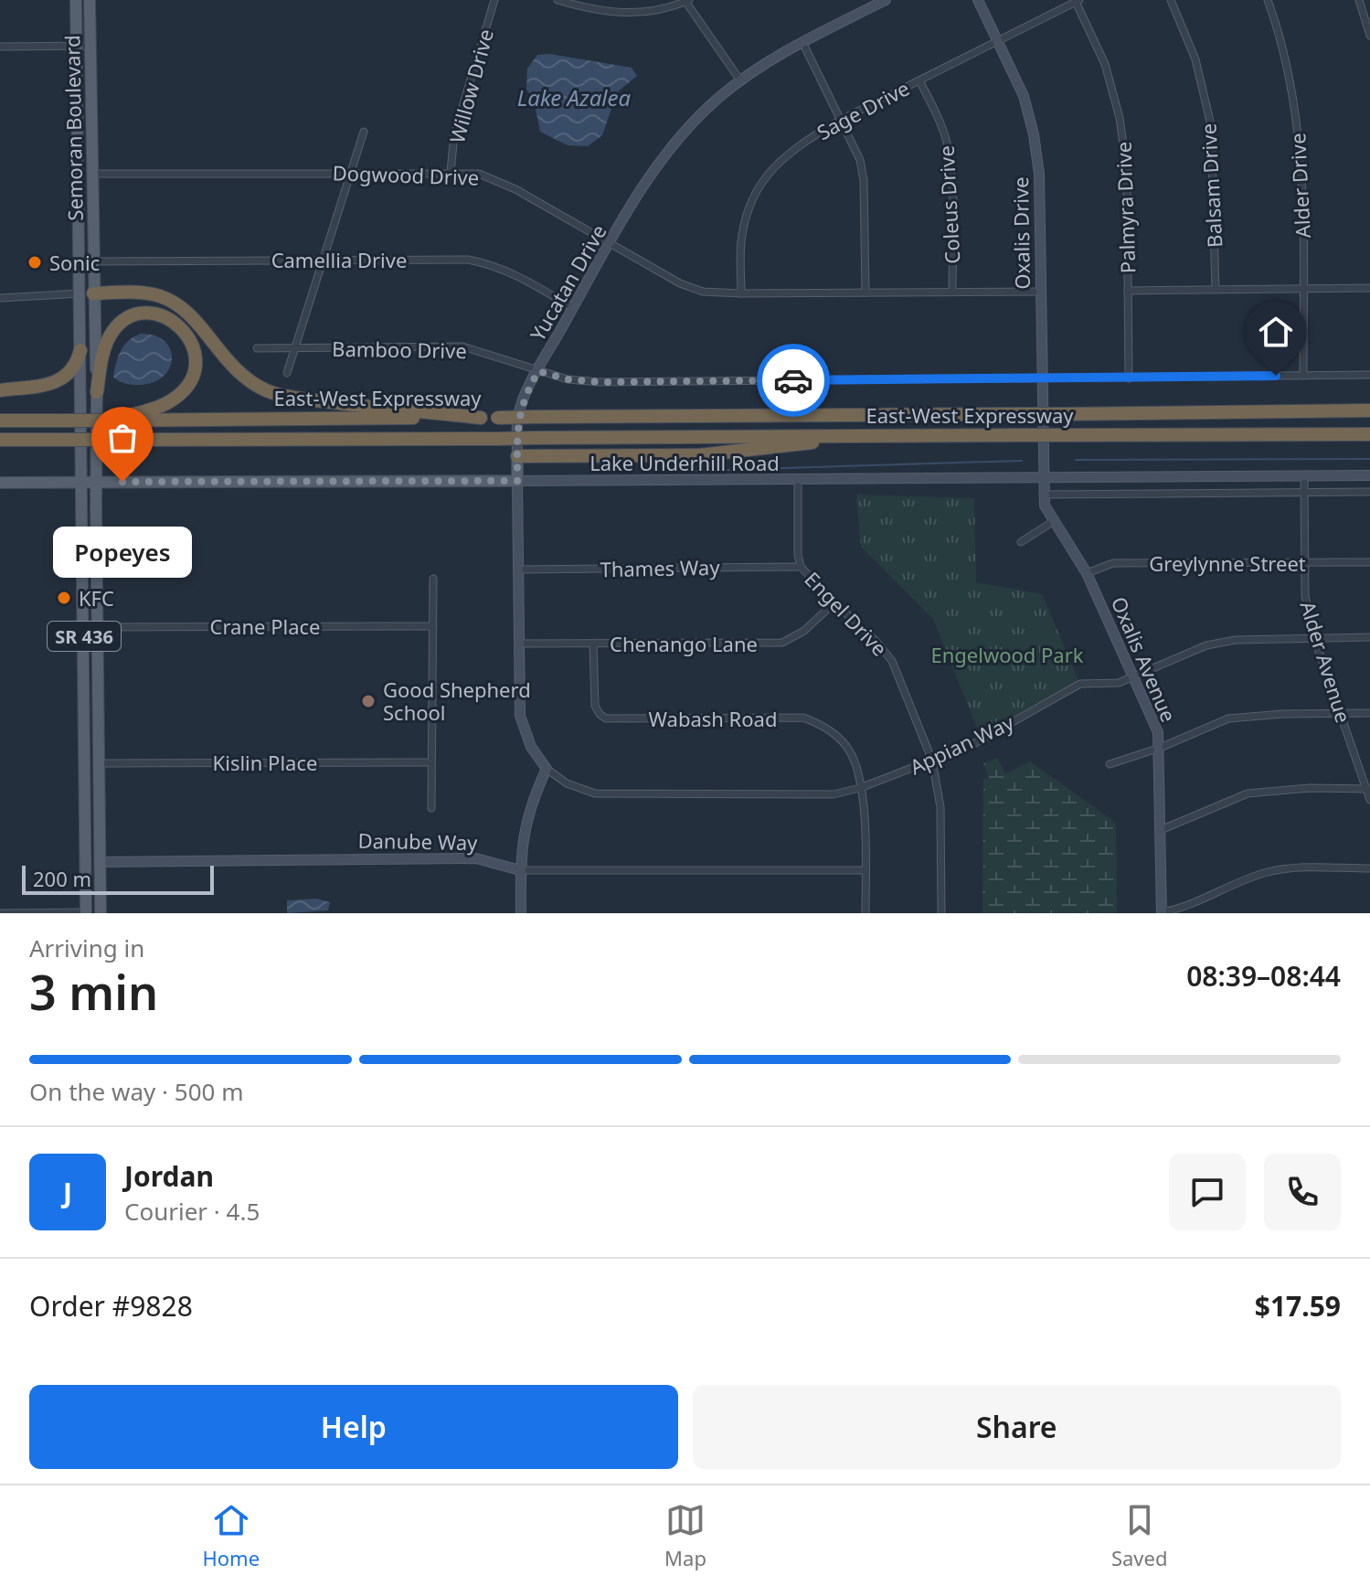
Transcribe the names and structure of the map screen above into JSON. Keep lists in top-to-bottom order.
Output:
{
  "streets": {
    "highway": ["East-West Expressway"],
    "main road": [
      "Semoran Boulevard",
      "Yucatan Drive",
      "Lake Underhill Road",
      "SR 436"
    ],
    "street": [
      "Willow Drive",
      "Sage Drive",
      "Dogwood Drive",
      "Balsam Drive",
      "Alder Drive",
      "Coleus Drive",
      "Palmyra Drive",
      "Oxalis Drive",
      "Camellia Drive",
      "Bamboo Drive",
      "Greylynne Street",
      "Thames Way",
      "Engel Drive",
      "Crane Place",
      "Chenango Lane",
      "Oxalis Avenue",
      "Alder Avenue",
      "Wabash Road",
      "Appian Way",
      "Kislin Place",
      "Danube Way"
    ]
  },
  "crossings": [
    ["Willow Drive", "Dogwood Drive"],
    ["Sage Drive", "Dogwood Drive"],
    ["Sage Drive", "Coleus Drive"],
    ["Sage Drive", "Palmyra Drive"],
    ["Sage Drive", "Oxalis Drive"],
    ["Semoran Boulevard", "Dogwood Drive"],
    ["Semoran Boulevard", "Camellia Drive"],
    ["Semoran Boulevard", "Lake Underhill Road"],
    ["Semoran Boulevard", "Crane Place"],
    ["Semoran Boulevard", "Kislin Place"],
    ["Semoran Boulevard", "Danube Way"],
    ["Dogwood Drive", "Coleus Drive"],
    ["Dogwood Drive", "Oxalis Drive"],
    ["Dogwood Drive", "Yucatan Drive"],
    ["Alder Drive", "Bamboo Drive"],
    ["Palmyra Drive", "Bamboo Drive"],
    ["Oxalis Drive", "Bamboo Drive"],
    ["Oxalis Drive", "Lake Underhill Road"],
    ["Oxalis Drive", "Oxalis Avenue"],
    ["Camellia Drive", "Yucatan Drive"],
    ["Yucatan Drive", "Bamboo Drive"],
    ["Yucatan Drive", "Lake Underhill Road"],
    ["Yucatan Drive", "Thames Way"],
    ["Yucatan Drive", "Chenango Lane"],
    ["Yucatan Drive", "Appian Way"],
    ["Lake Underhill Road", "Engel Drive"],
    ["Lake Underhill Road", "Oxalis Avenue"],
    ["Lake Underhill Road", "Alder Avenue"],
    ["Greylynne Street", "Oxalis Avenue"],
    ["Greylynne Street", "Alder Avenue"],
    ["Thames Way", "Engel Drive"],
    ["Engel Drive", "Chenango Lane"],
    ["Engel Drive", "Appian Way"],
    ["Chenango Lane", "Wabash Road"],
    ["Oxalis Avenue", "Appian Way"],
    ["Alder Avenue", "Appian Way"],
    ["Wabash Road", "Appian Way"],
    ["Wabash Road", "Danube Way"]
  ],
  "water": ["Lake Azalea"],
  "parks": ["Engelwood Park"],
  "places": [
    "Sonic",
    "Popeyes",
    "KFC",
    "Good Shepherd School"
  ],
  "scale_bar": "200 m",
  "page": {
    "bubble": "Popeyes",
    "scale": "200 m",
    "heading": ["3 min", "Arriving in", "08:39–08:44"],
    "panel": [
      "Jordan",
      "Courier · 4.5",
      "Order #9828",
      "$17.59"
    ],
    "bar": "On the way · 500 m",
    "round": "J",
    "buttons": ["Help", "Share"],
    "tabs": ["Home", "Map", "Saved"]
  }
}
